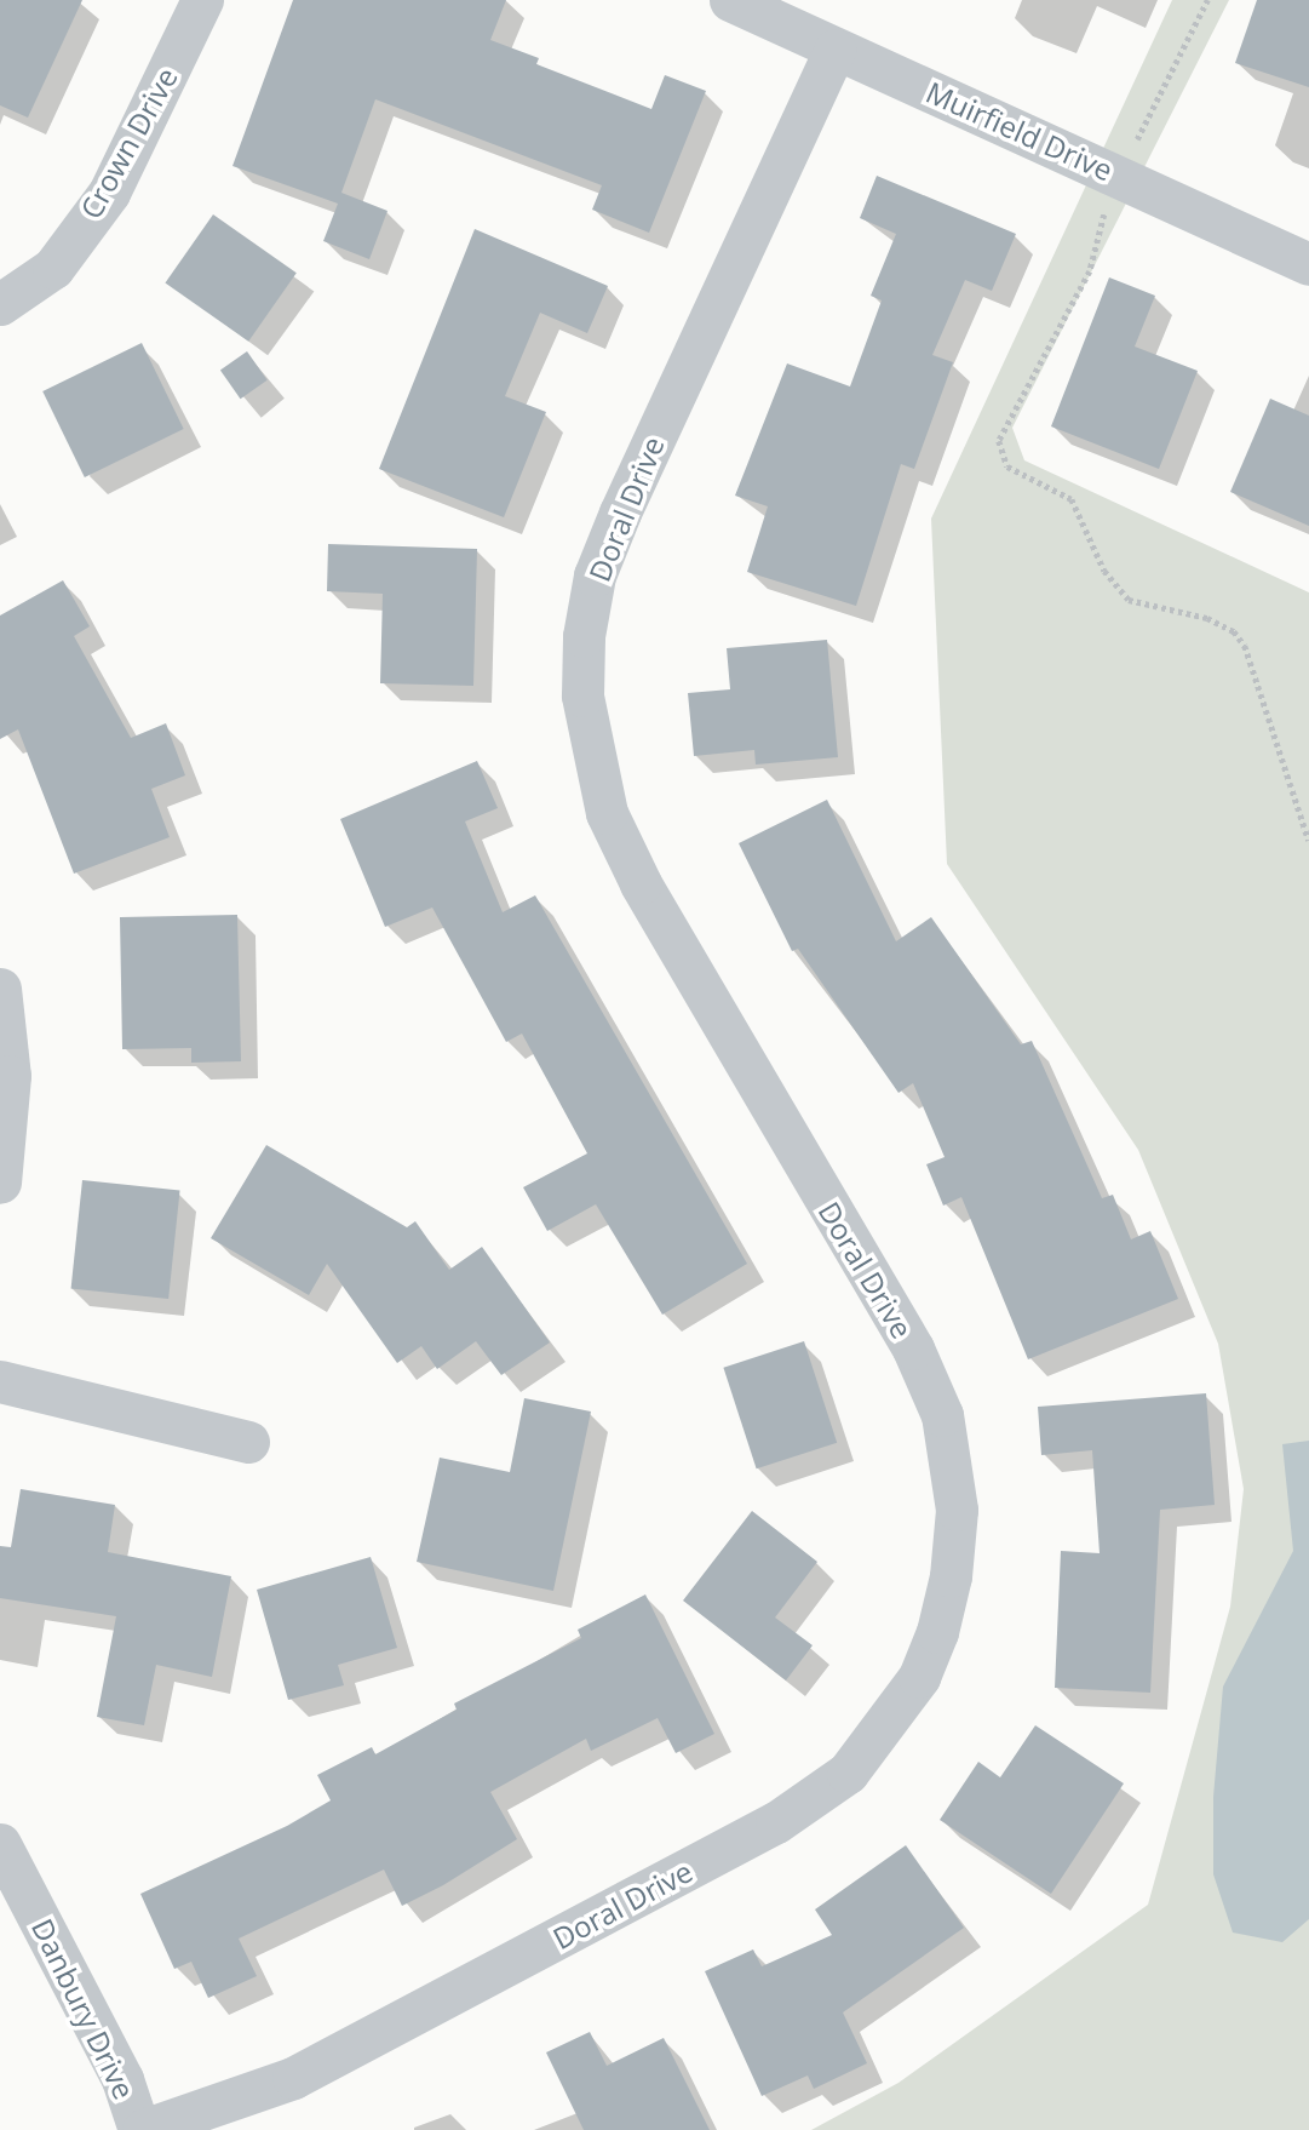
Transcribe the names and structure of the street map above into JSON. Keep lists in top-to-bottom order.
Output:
{
  "streets": {
    "street": [
      "Muirfield Drive",
      "Crown Drive",
      "Doral Drive",
      "Danbury Drive"
    ]
  },
  "crossings": [
    ["Muirfield Drive", "Doral Drive"],
    ["Doral Drive", "Danbury Drive"]
  ]
}
